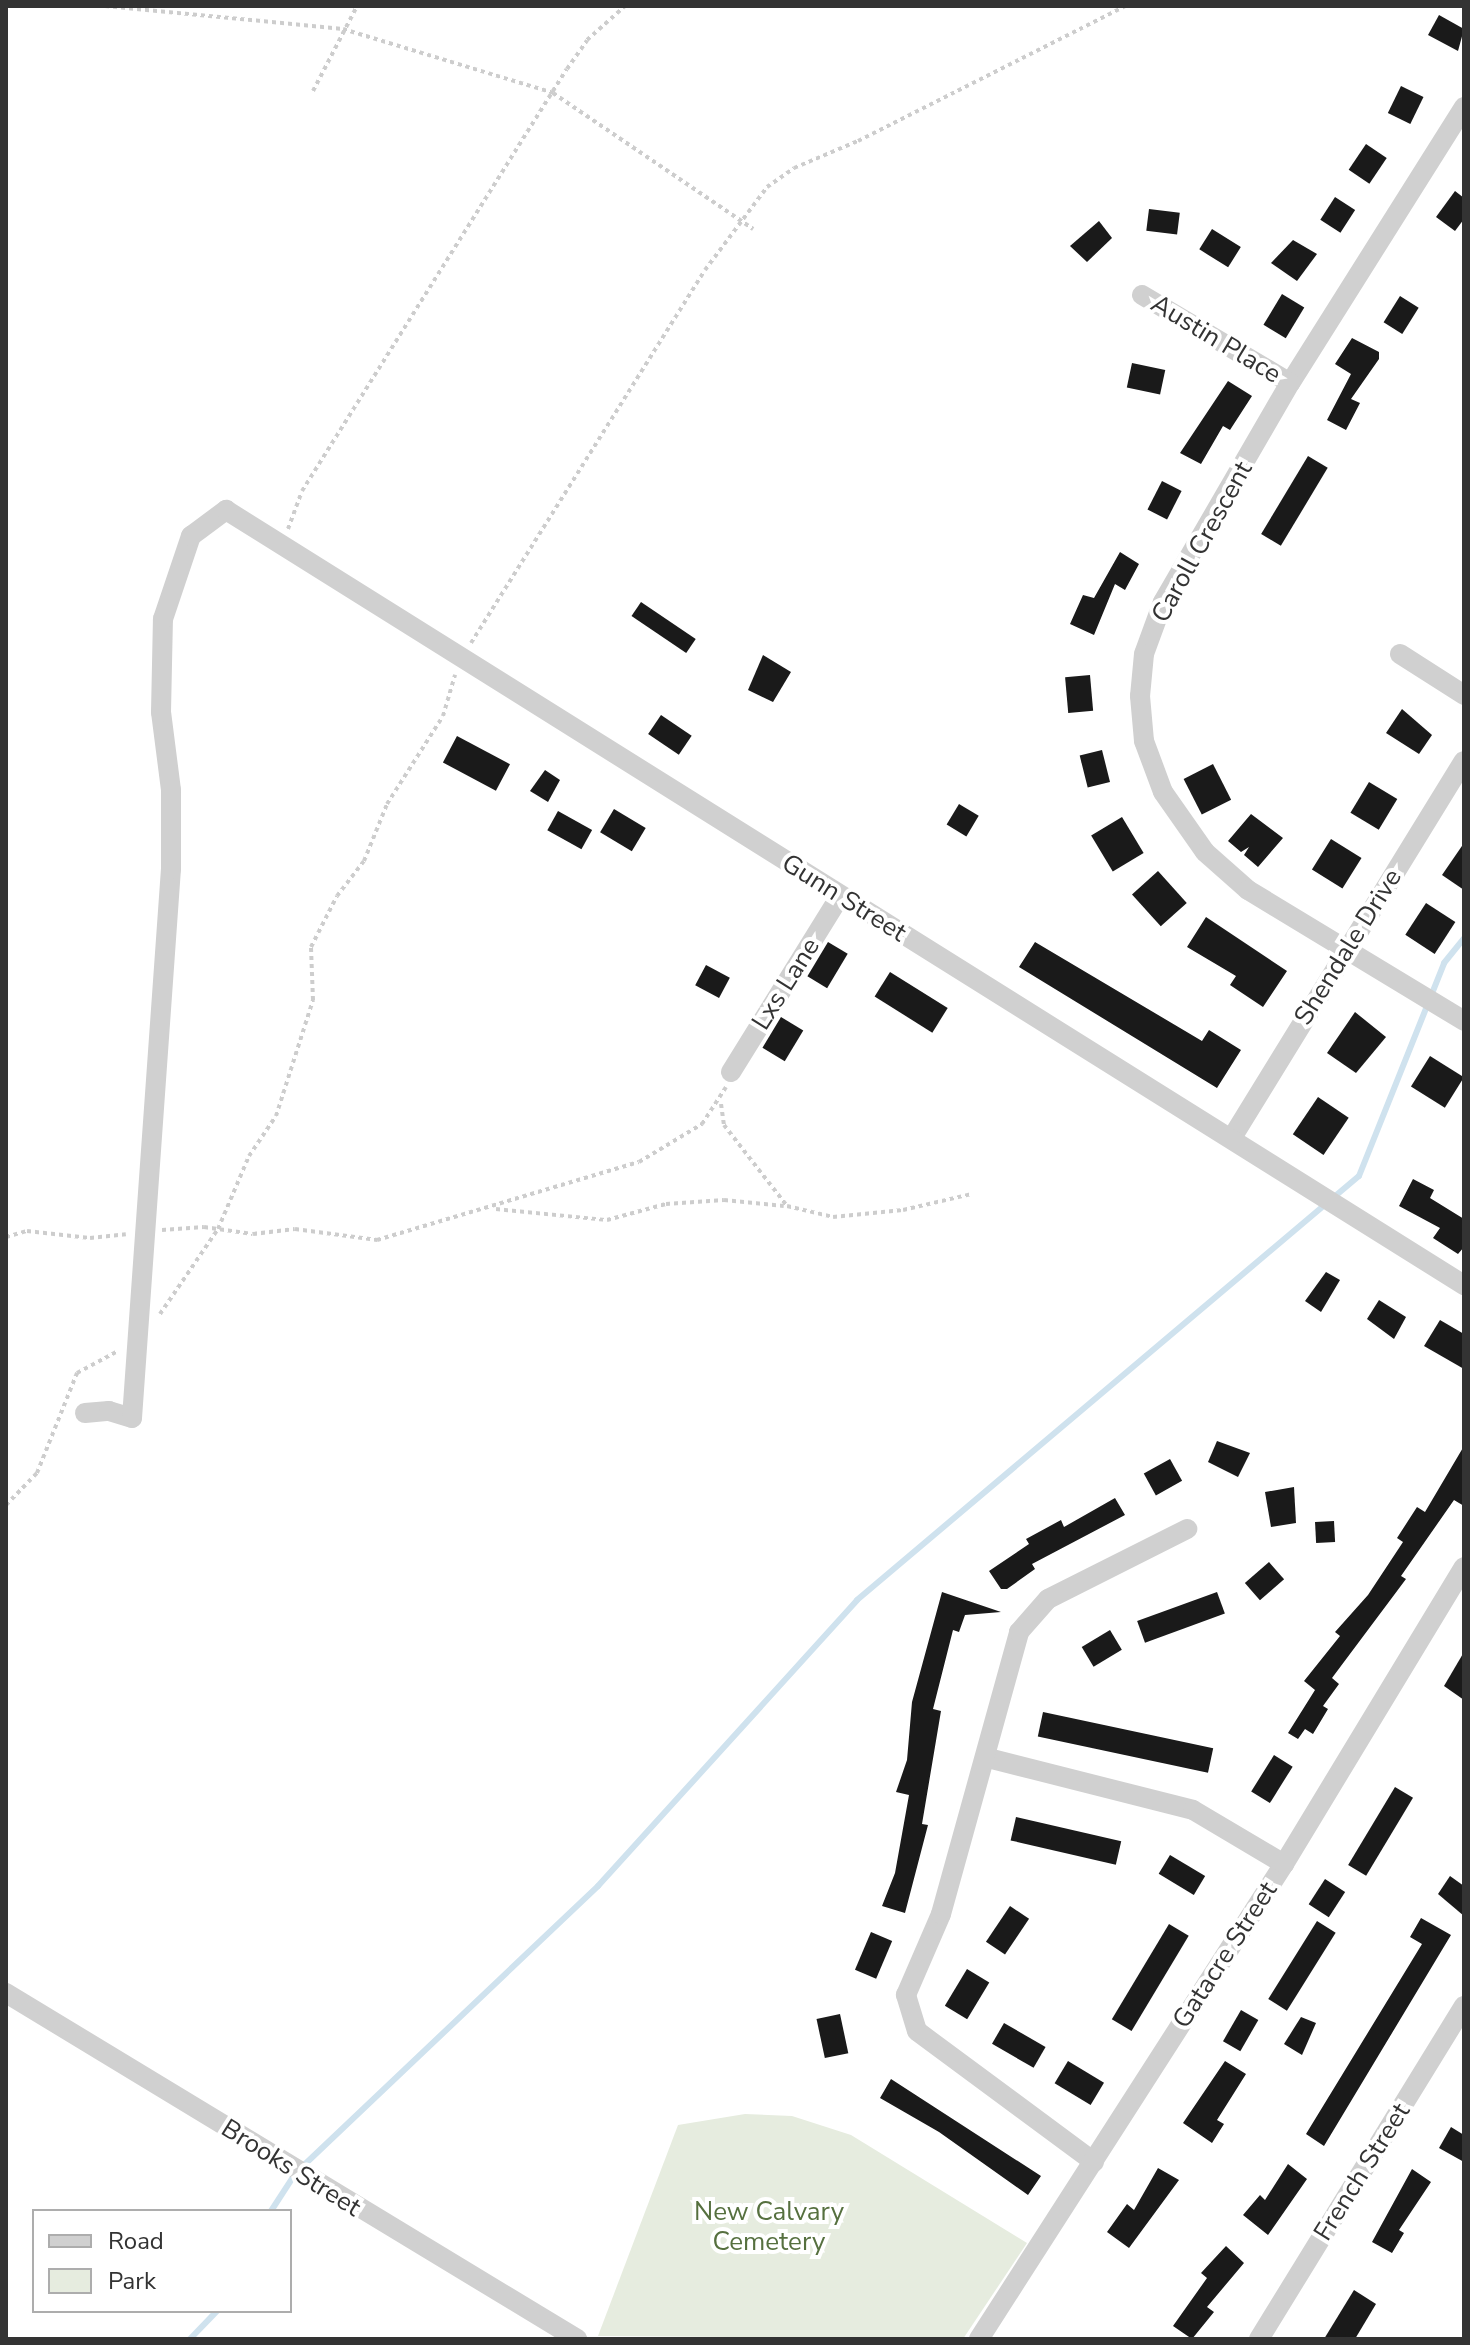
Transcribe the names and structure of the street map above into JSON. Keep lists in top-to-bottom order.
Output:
{
  "streets": {
    "street": [
      "Austin Place",
      "Caroll Crescent",
      "Gunn Street",
      "Shendale Drive",
      "Lxs Lane",
      "Gatacre Street",
      "Brooks Street",
      "French Street"
    ]
  },
  "crossings": [
    ["Austin Place", "Caroll Crescent"],
    ["Caroll Crescent", "Shendale Drive"],
    ["Gunn Street", "Shendale Drive"],
    ["Gunn Street", "Lxs Lane"]
  ],
  "parks": ["New Calvary Cemetery"],
  "legend": ["Road", "Park"]
}
